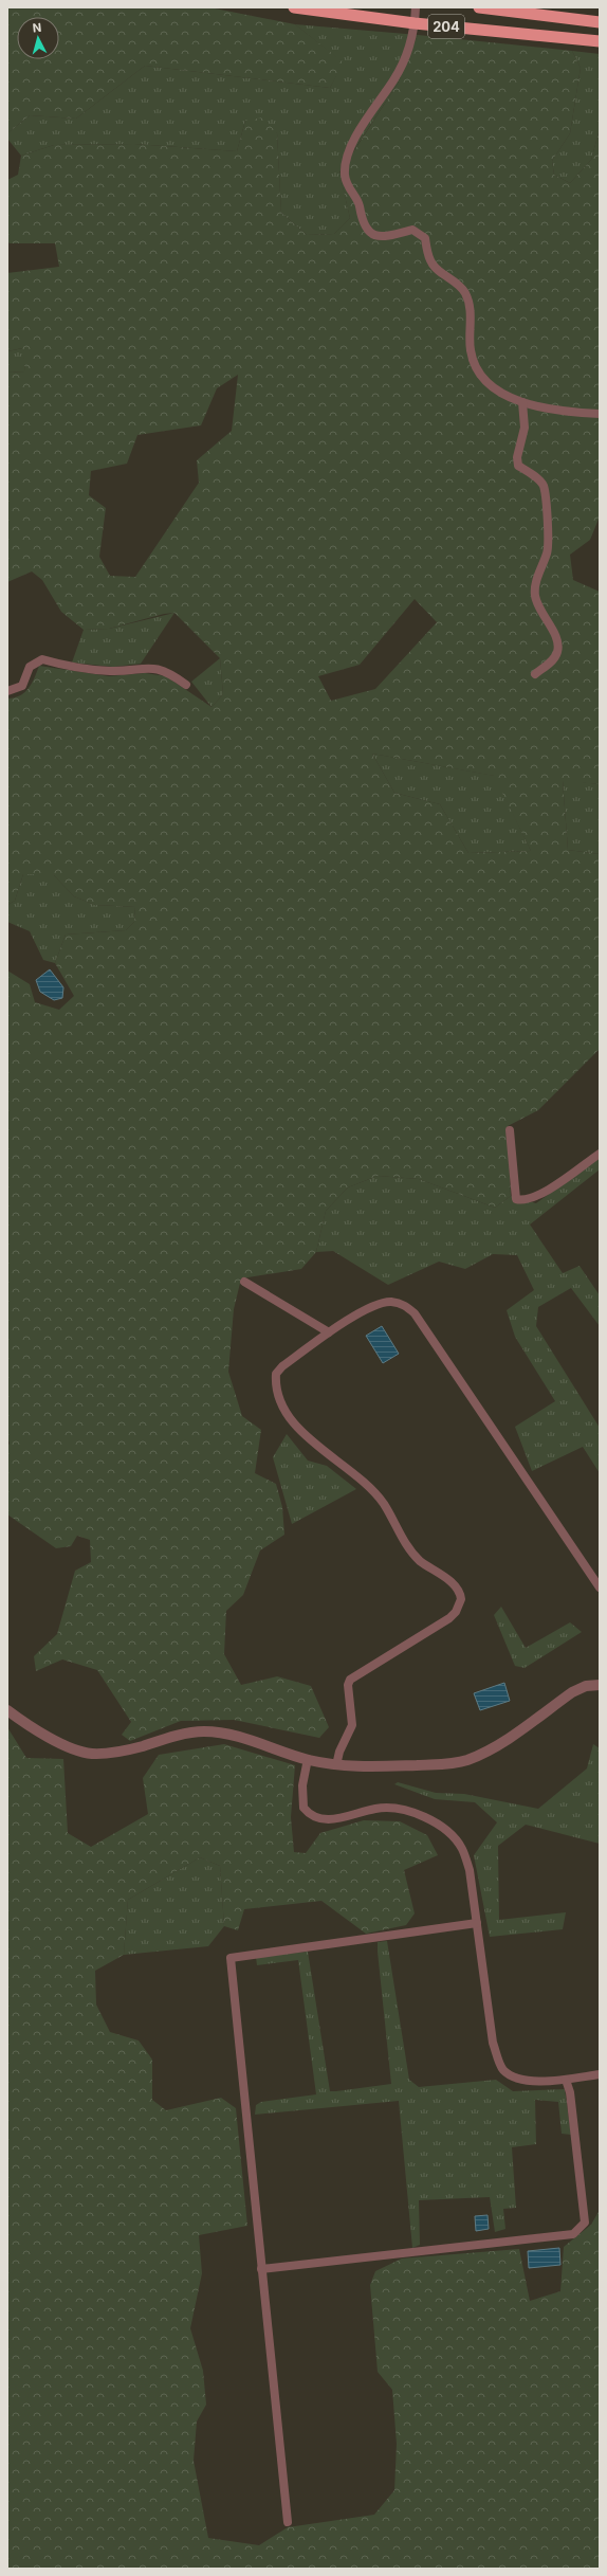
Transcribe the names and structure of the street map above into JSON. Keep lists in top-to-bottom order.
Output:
{
  "streets": {
    "highway": ["204"]
  },
  "north": "top"
}
